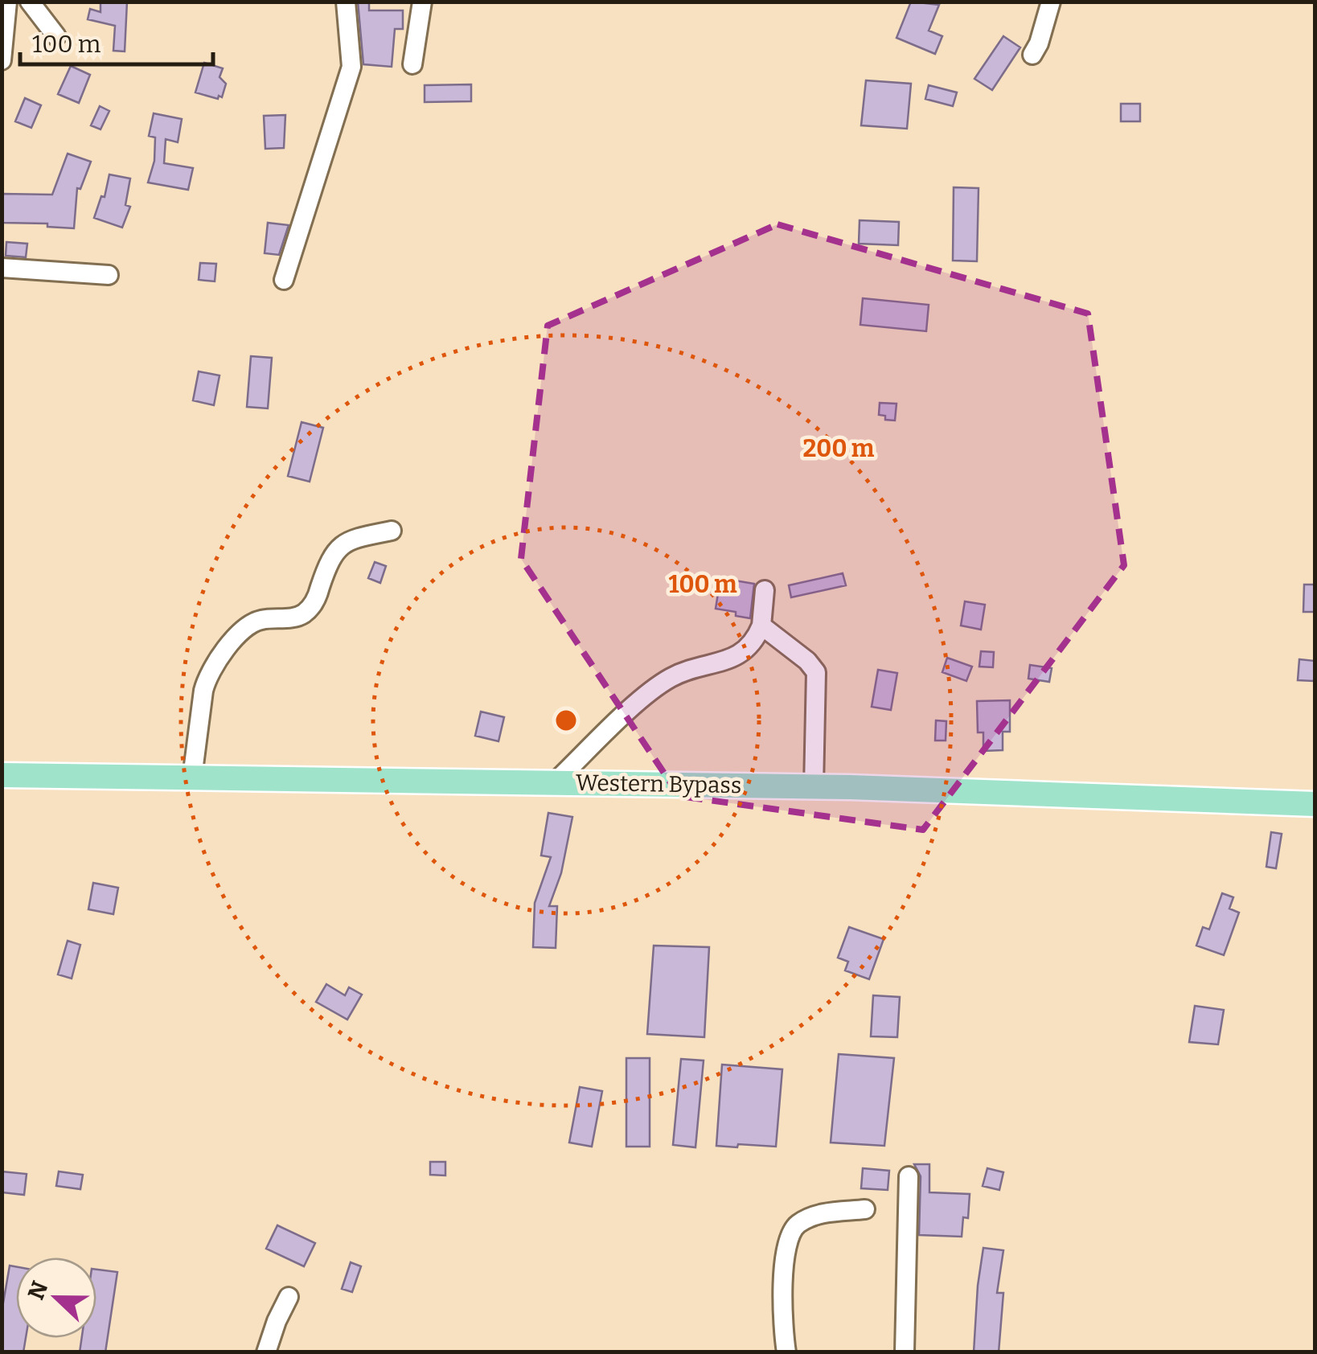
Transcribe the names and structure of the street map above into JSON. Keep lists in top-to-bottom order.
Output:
{
  "streets": {
    "main road": ["Western Bypass"]
  },
  "scale_bar": "100 m",
  "north": "left",
  "rings": ["200 m", "100 m"]
}
